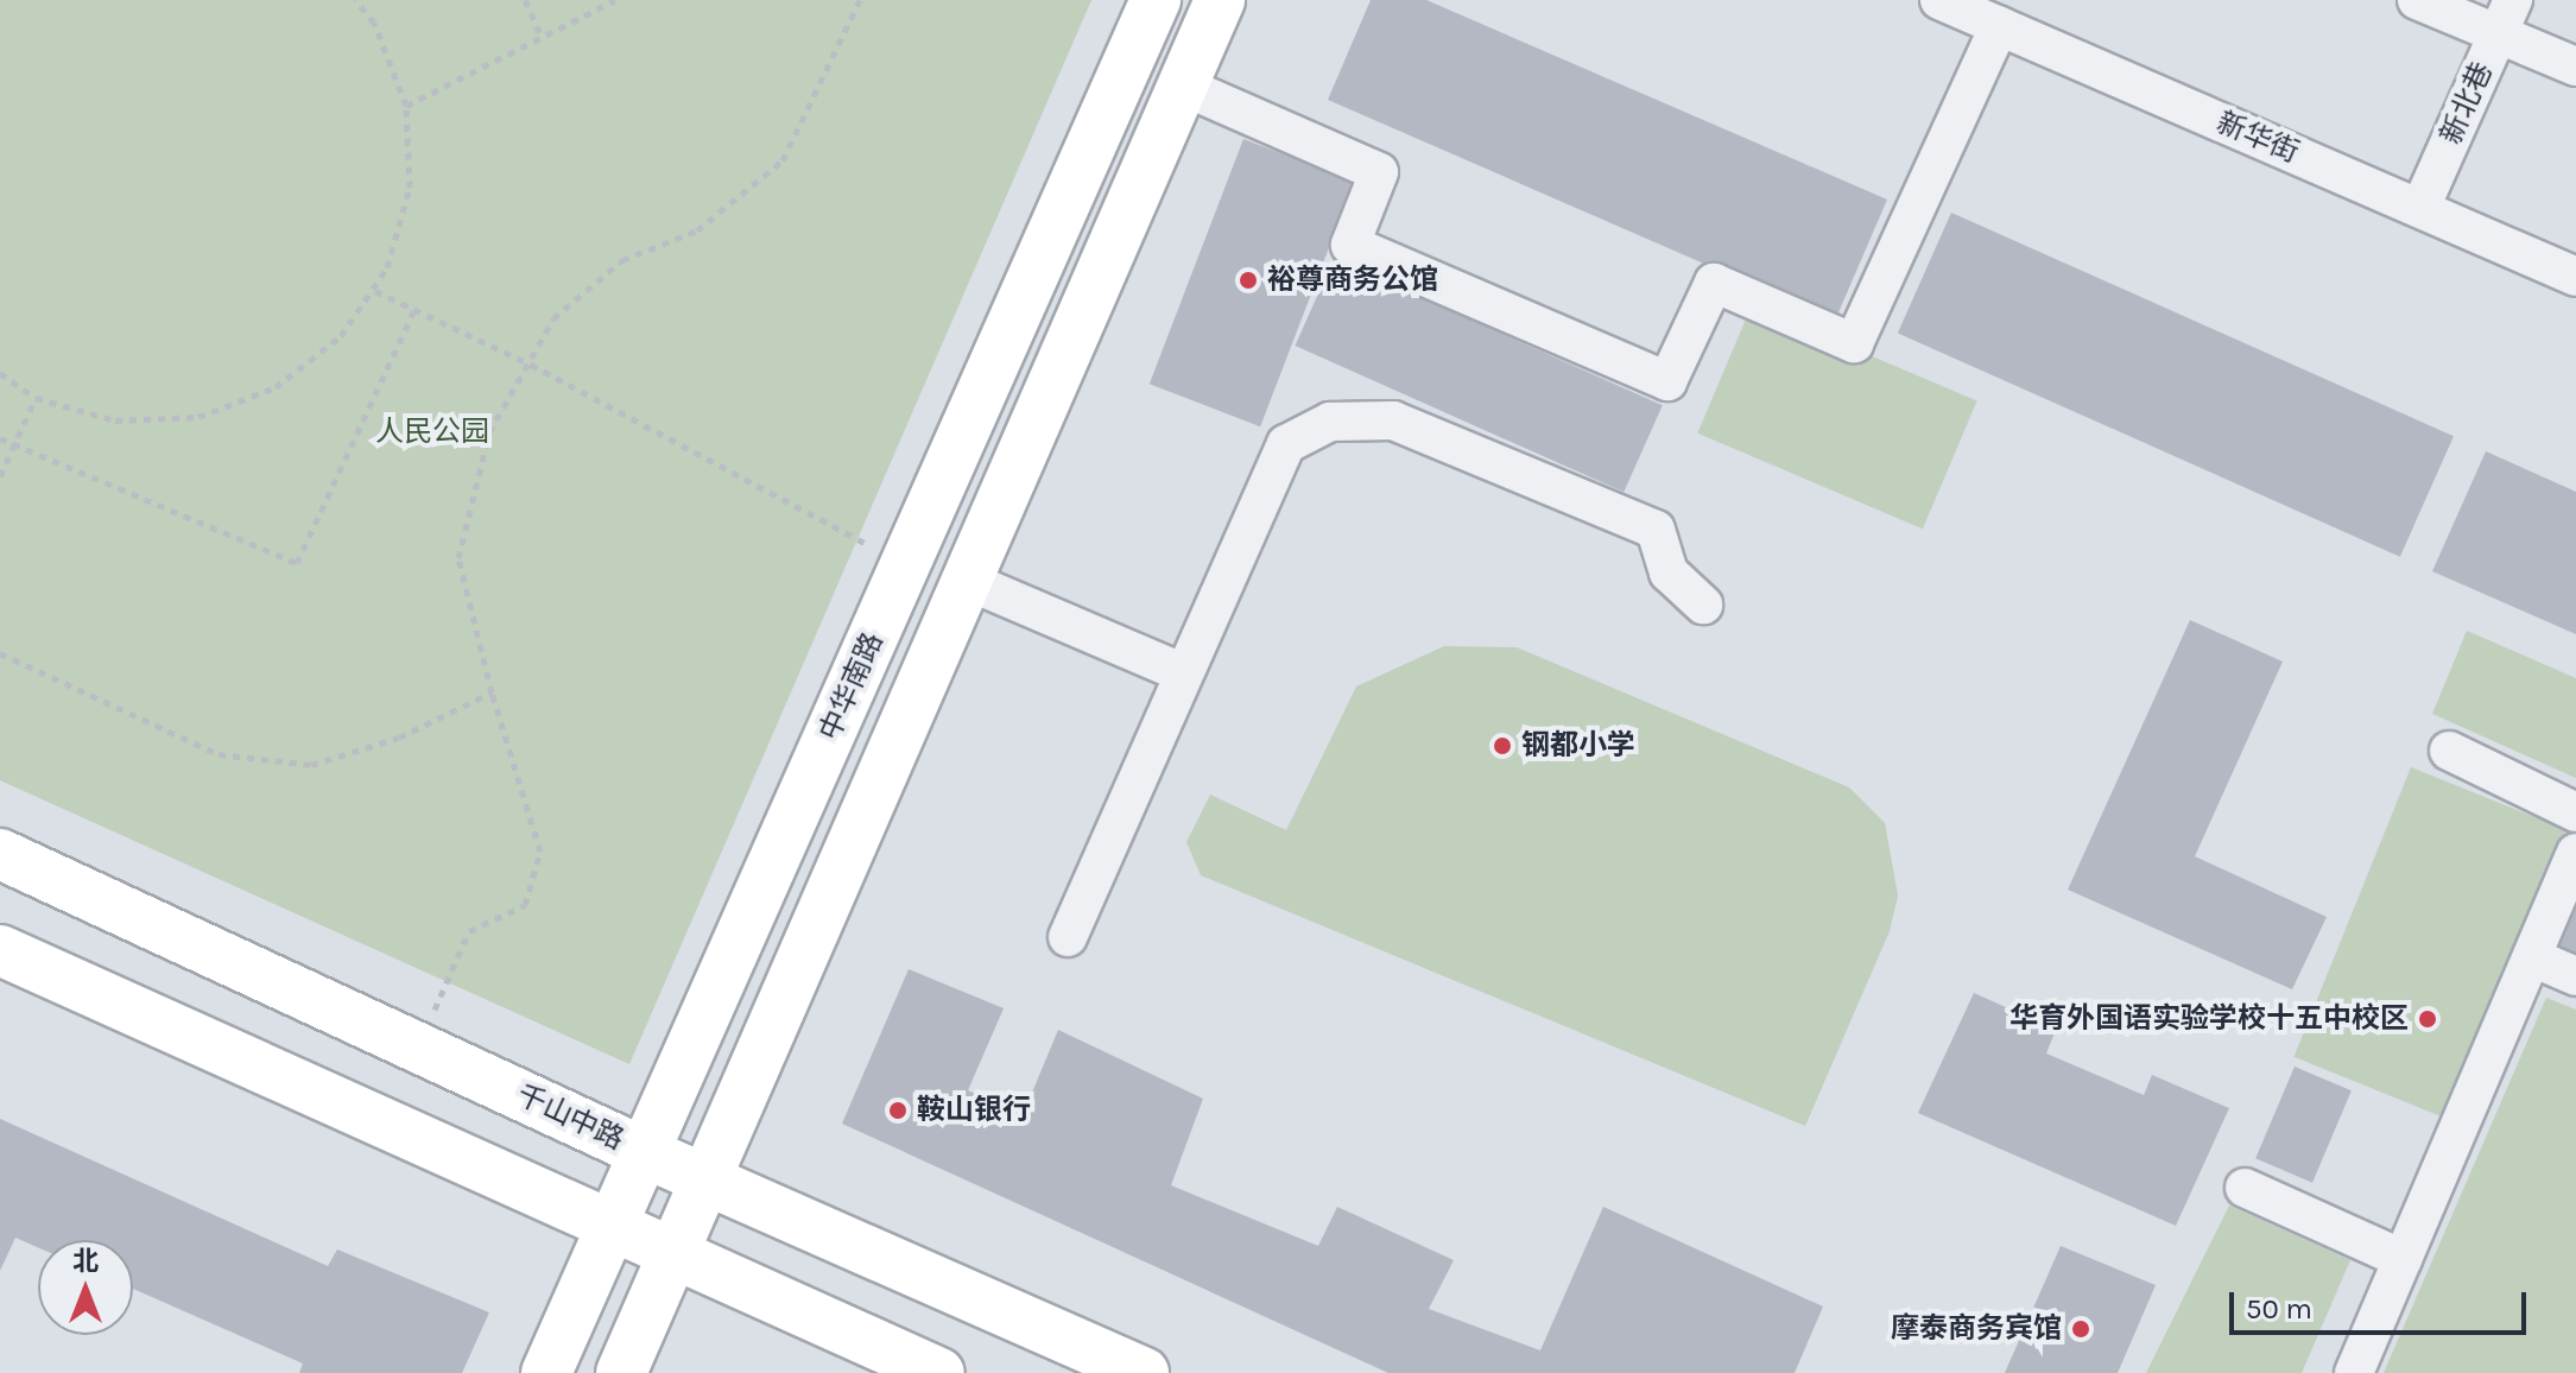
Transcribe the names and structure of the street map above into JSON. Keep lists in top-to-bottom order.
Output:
{
  "streets": {
    "main road": ["中华南路", "千山中路"],
    "street": ["新北巷", "新华街"]
  },
  "crossings": [
    ["新北巷", "新华街"],
    ["中华南路", "千山中路"]
  ],
  "parks": ["人民公园"],
  "places": [
    "裕尊商务公馆",
    "钢都小学",
    "华育外国语实验学校十五中校区",
    "鞍山银行",
    "摩泰商务宾馆"
  ],
  "scale_bar": "50 m",
  "north": "top"
}
